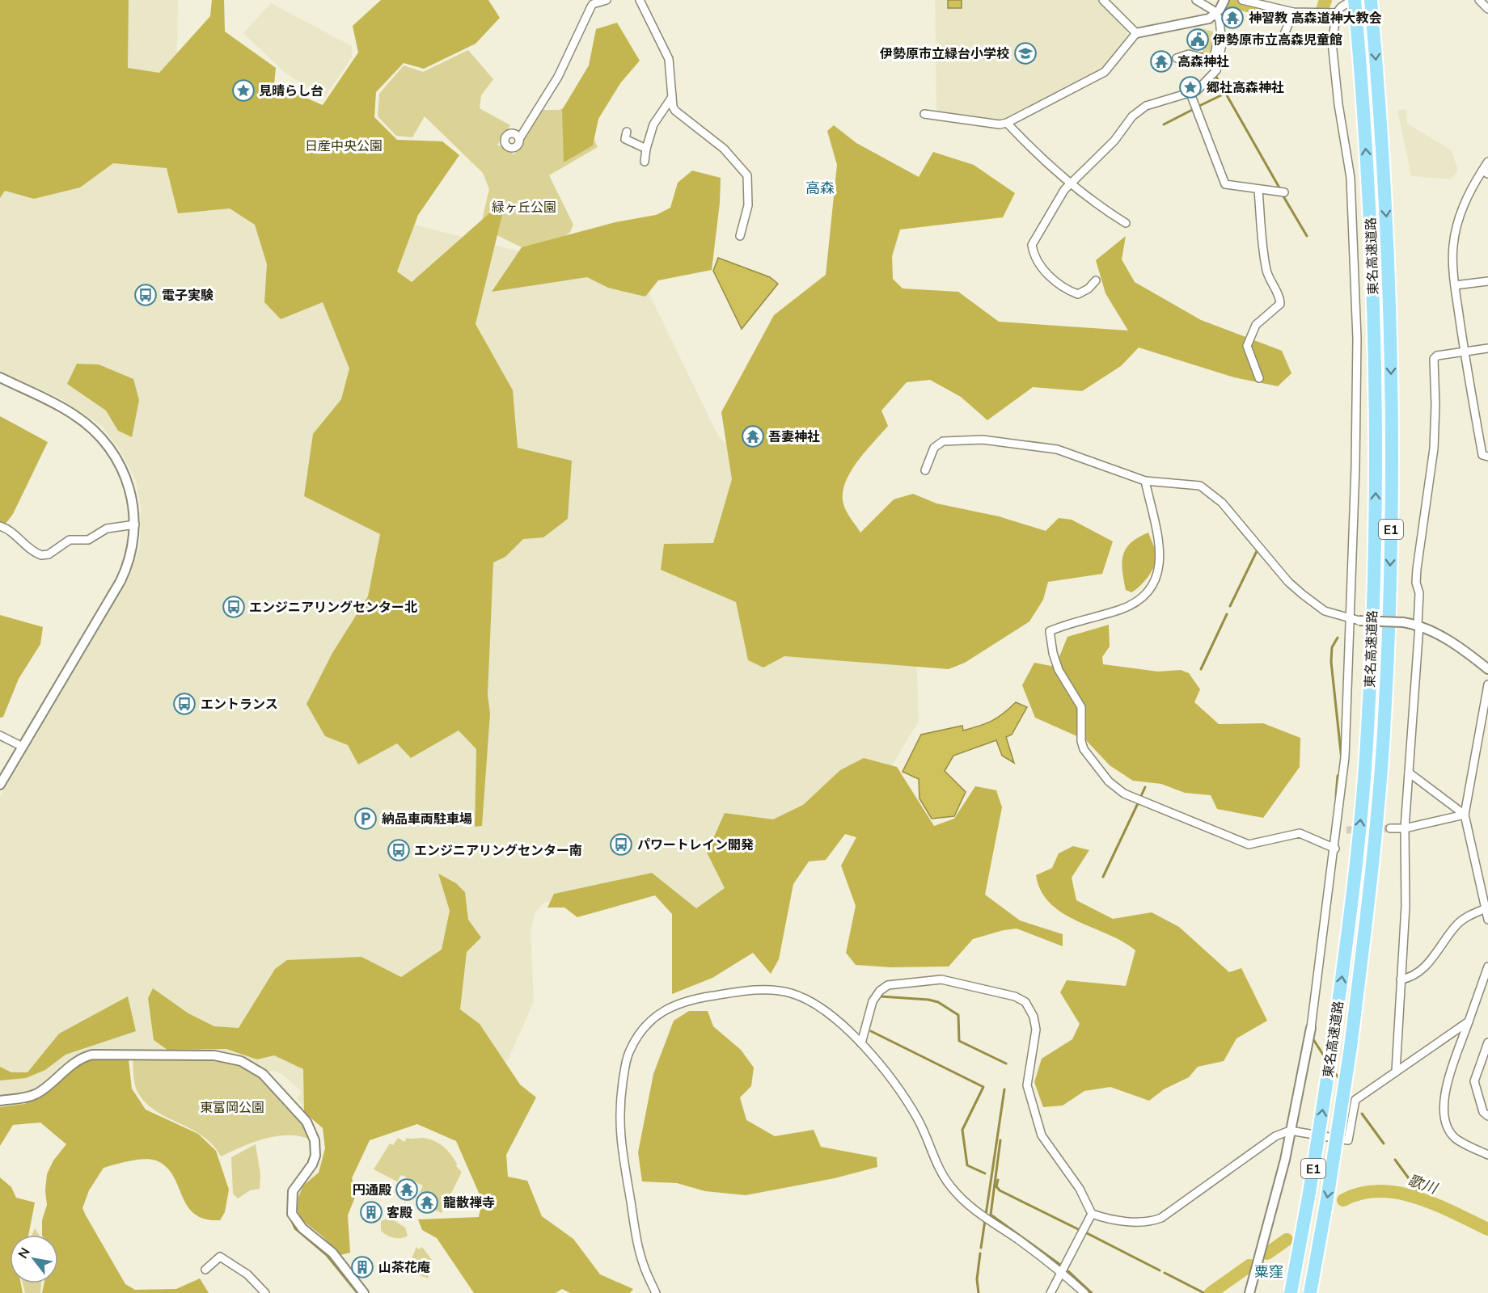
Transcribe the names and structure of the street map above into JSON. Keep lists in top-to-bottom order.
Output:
{
  "streets": {
    "highway": ["東名高速道路", "E1"]
  },
  "districts": ["高森", "粟窪"],
  "water": ["歌川"],
  "parks": ["日産中央公園", "緑ヶ丘公園", "東富岡公園"],
  "places": {
    "temple": [
      "神習教 高森道神大教会",
      "高森神社",
      "吾妻神社",
      "円通殿",
      "龍散禅寺"
    ],
    "public building": ["伊勢原市立高森児童館"],
    "school or university": ["伊勢原市立緑台小学校"],
    "place": ["郷社高森神社", "見晴らし台"],
    "bus stop": [
      "電子実験",
      "エンジニアリングセンター北",
      "エントランス",
      "パワートレイン開発",
      "エンジニアリングセンター南"
    ],
    "parking": ["納品車両駐車場"],
    "building": ["客殿", "山茶花庵"]
  },
  "north": "top left"
}
